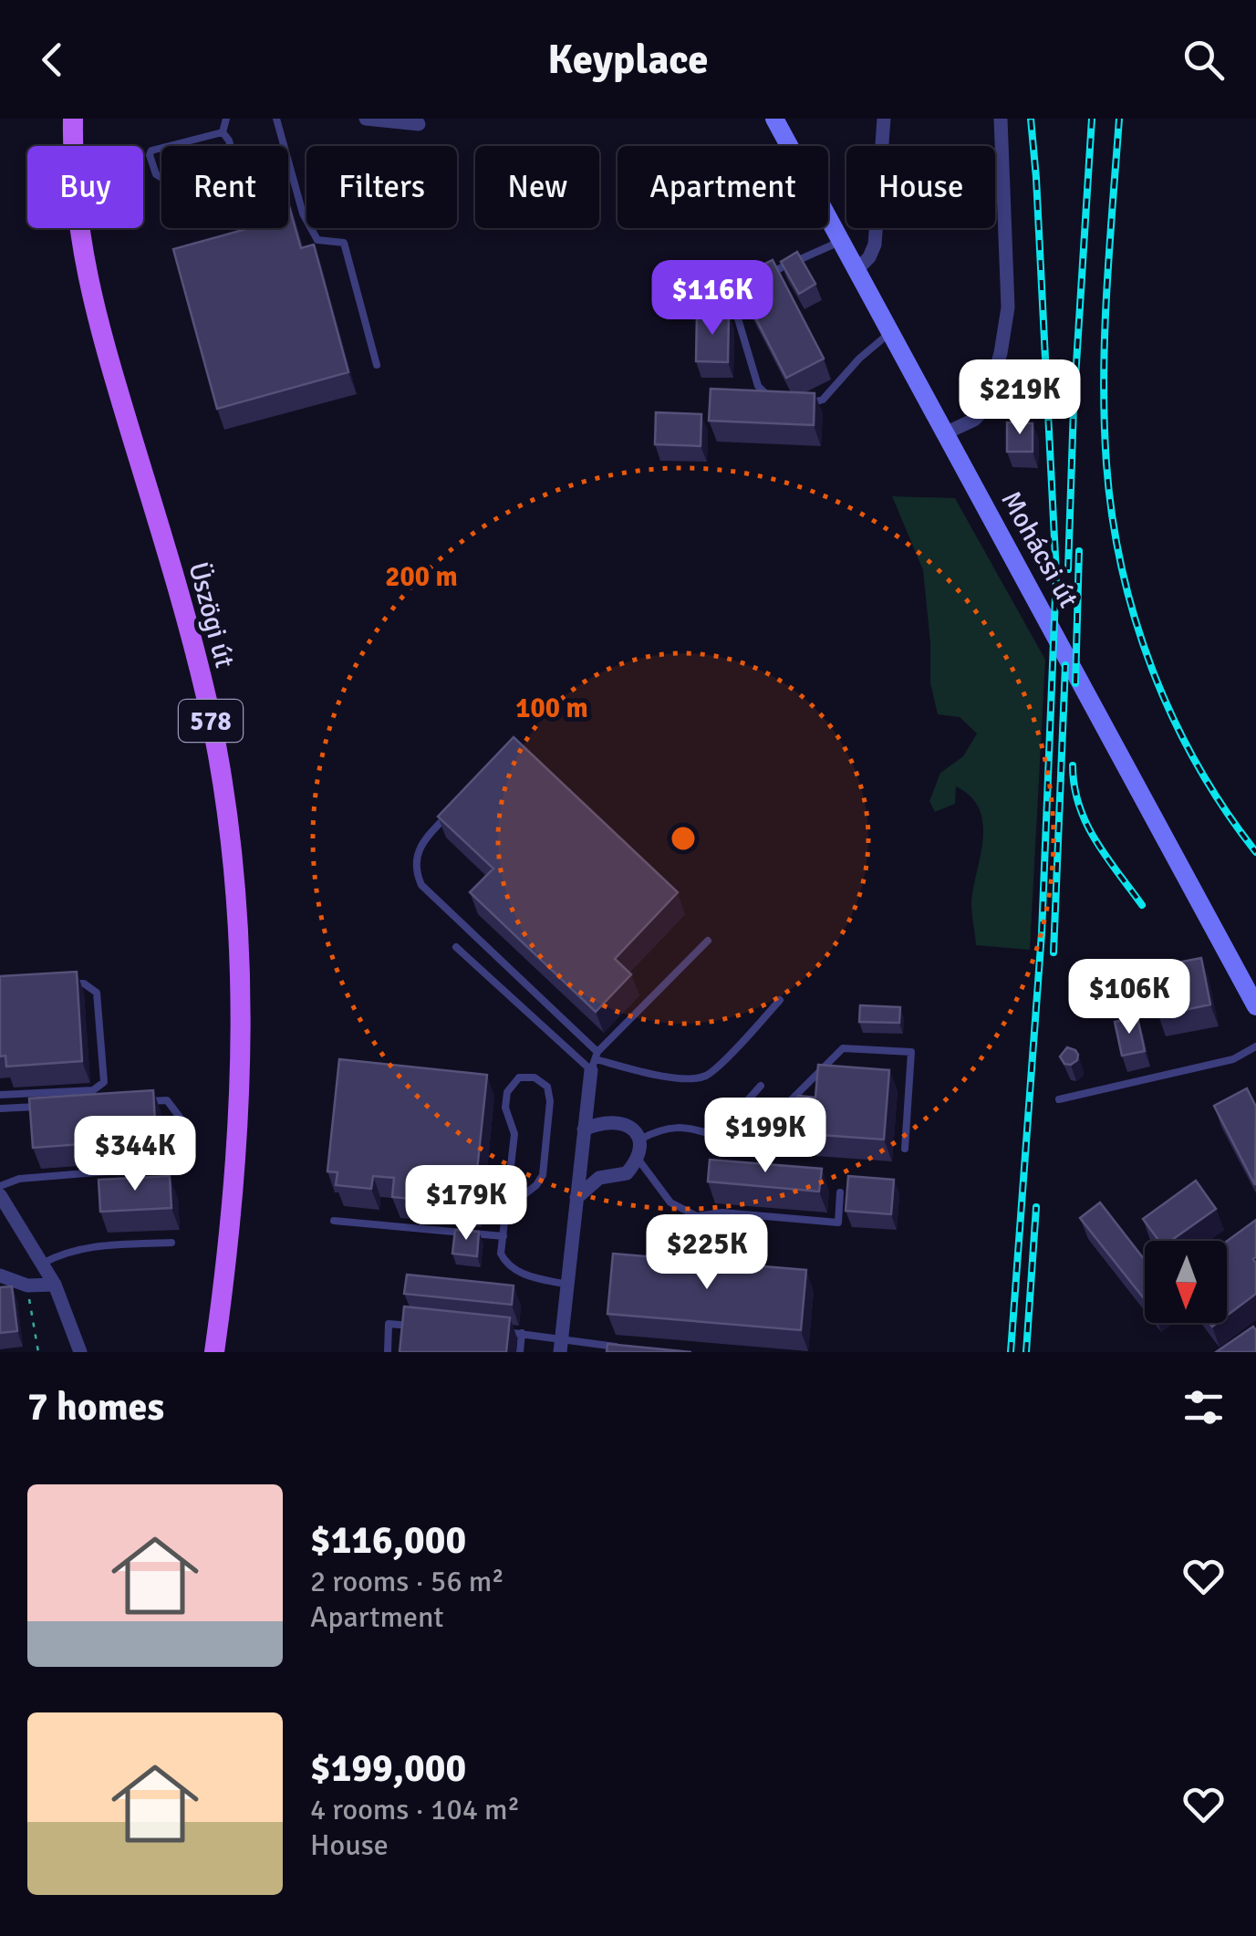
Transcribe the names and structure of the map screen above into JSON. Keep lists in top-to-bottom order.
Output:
{
  "streets": {
    "main road": ["Mohácsi út", "Üszögi út", "578"]
  },
  "north": "bottom",
  "page": {
    "header": "Keyplace",
    "chip": [
      "Buy",
      "Rent",
      "Filters",
      "New",
      "Apartment",
      "House"
    ],
    "price": [
      "$116K",
      "$219K",
      "$106K",
      "$199K",
      "$344K",
      "$179K",
      "$225K"
    ],
    "heading": "7 homes",
    "list": [
      {
        "name": "$116,000",
        "note": "2 rooms · 56 m² · Apartment"
      },
      {
        "name": "$199,000",
        "note": "4 rooms · 104 m² · House"
      }
    ]
  },
  "rings": ["200 m", "100 m"]
}
